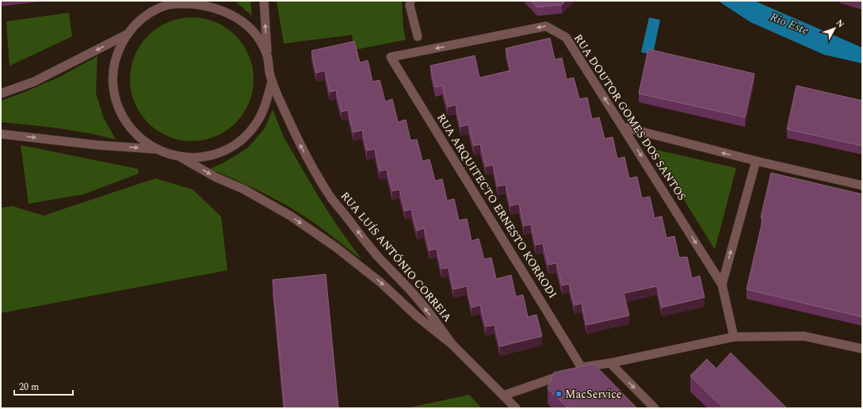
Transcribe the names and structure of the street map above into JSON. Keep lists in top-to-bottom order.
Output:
{
  "streets": {
    "street": ["RUA DOUTOR GOMES DOS SANTOS", "RUA ARQUITECTO ERNESTO KORRODI", "RUA LUÍS ANTÓNIO CORREIA"]
  },
  "crossings": [
    ["RUA DOUTOR GOMES DOS SANTOS", "RUA ARQUITECTO ERNESTO KORRODI"]
  ],
  "water": ["Rio Este"],
  "places": ["MacService"],
  "scale_bar": "20 m",
  "north": "top right"
}
